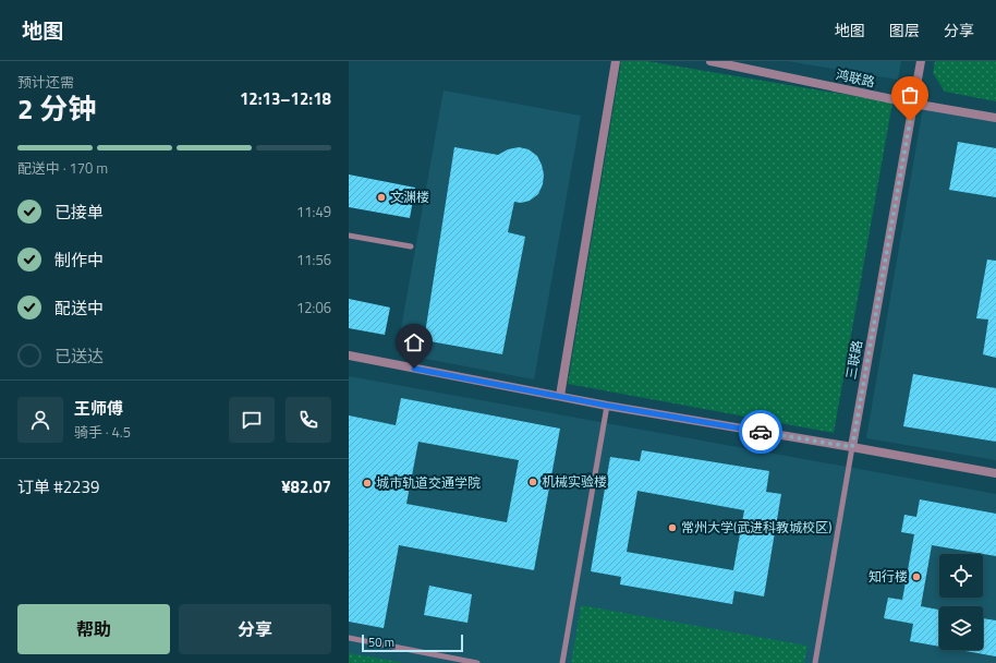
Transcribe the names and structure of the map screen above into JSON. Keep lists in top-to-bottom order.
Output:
{
  "streets": {
    "street": ["鸿联路", "三联路"]
  },
  "crossings": [
    ["鸿联路", "三联路"]
  ],
  "places": [
    "文渊楼",
    "机械实验楼",
    "城市轨道交通学院",
    "常州大学(武进科教城校区)",
    "知行楼"
  ],
  "scale_bar": "50 m",
  "page": {
    "header": "地图",
    "nav": ["地图", "图层", "分享"],
    "heading": ["2 分钟", "预计还需", "12:13–12:18"],
    "panel": [
      "王师傅",
      "骑手 · 4.5",
      "订单 #2239",
      "¥82.07"
    ],
    "bar": "配送中 · 170 m",
    "list": [
      ["已接单", "11:49"],
      ["制作中", "11:56"],
      ["配送中", "12:06"],
      "已送达"
    ],
    "buttons": ["帮助", "分享"],
    "scale": "50 m"
  }
}
